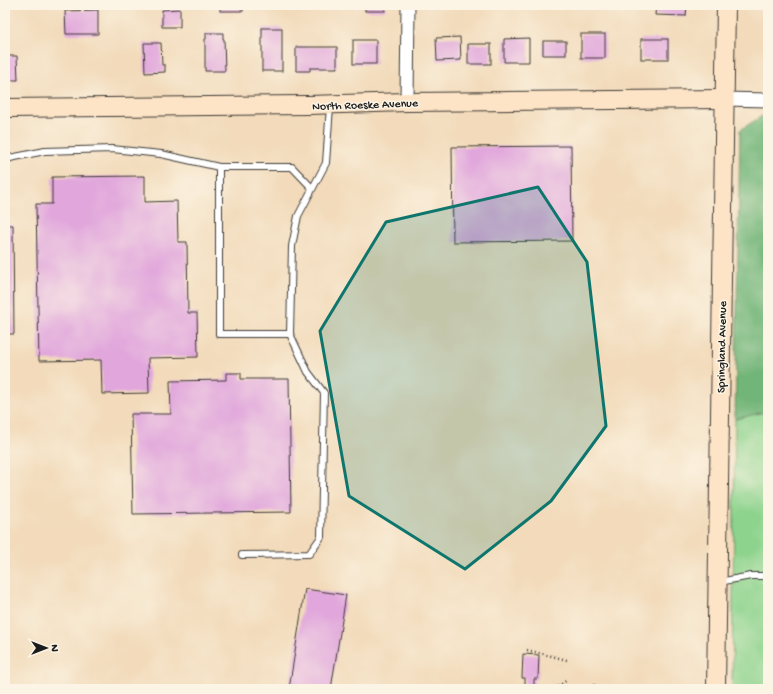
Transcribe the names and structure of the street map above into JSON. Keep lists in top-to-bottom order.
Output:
{
  "streets": {
    "street": ["North Roeske Avenue", "Springland Avenue"]
  },
  "crossings": [
    ["North Roeske Avenue", "Springland Avenue"]
  ],
  "north": "right"
}
